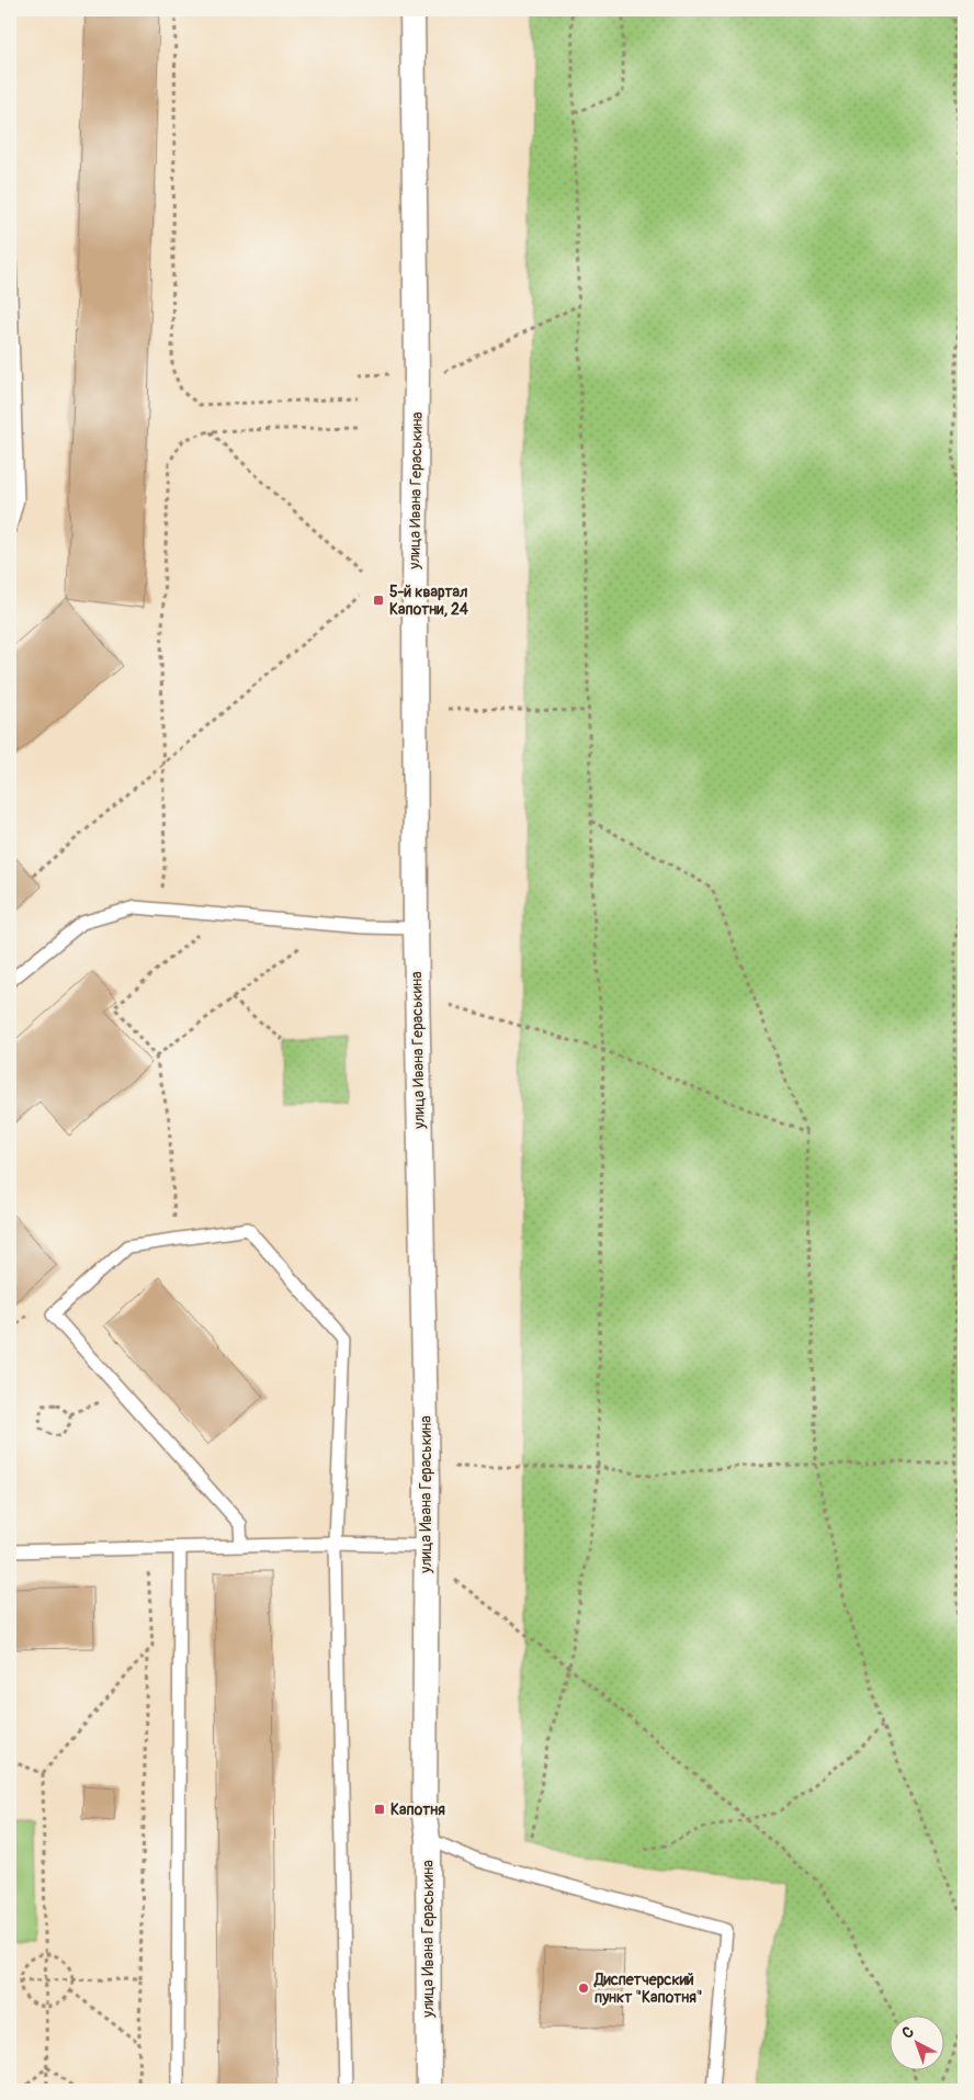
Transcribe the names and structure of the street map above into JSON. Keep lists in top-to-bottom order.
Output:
{
  "streets": {
    "street": ["улица Ивана Гераськина"]
  },
  "places": {
    "transit": ["5-й квартал Капотни, 24", "Капотня"],
    "other": ["Диспетчерский пункт \"Капотня\""]
  },
  "north": "top left"
}
